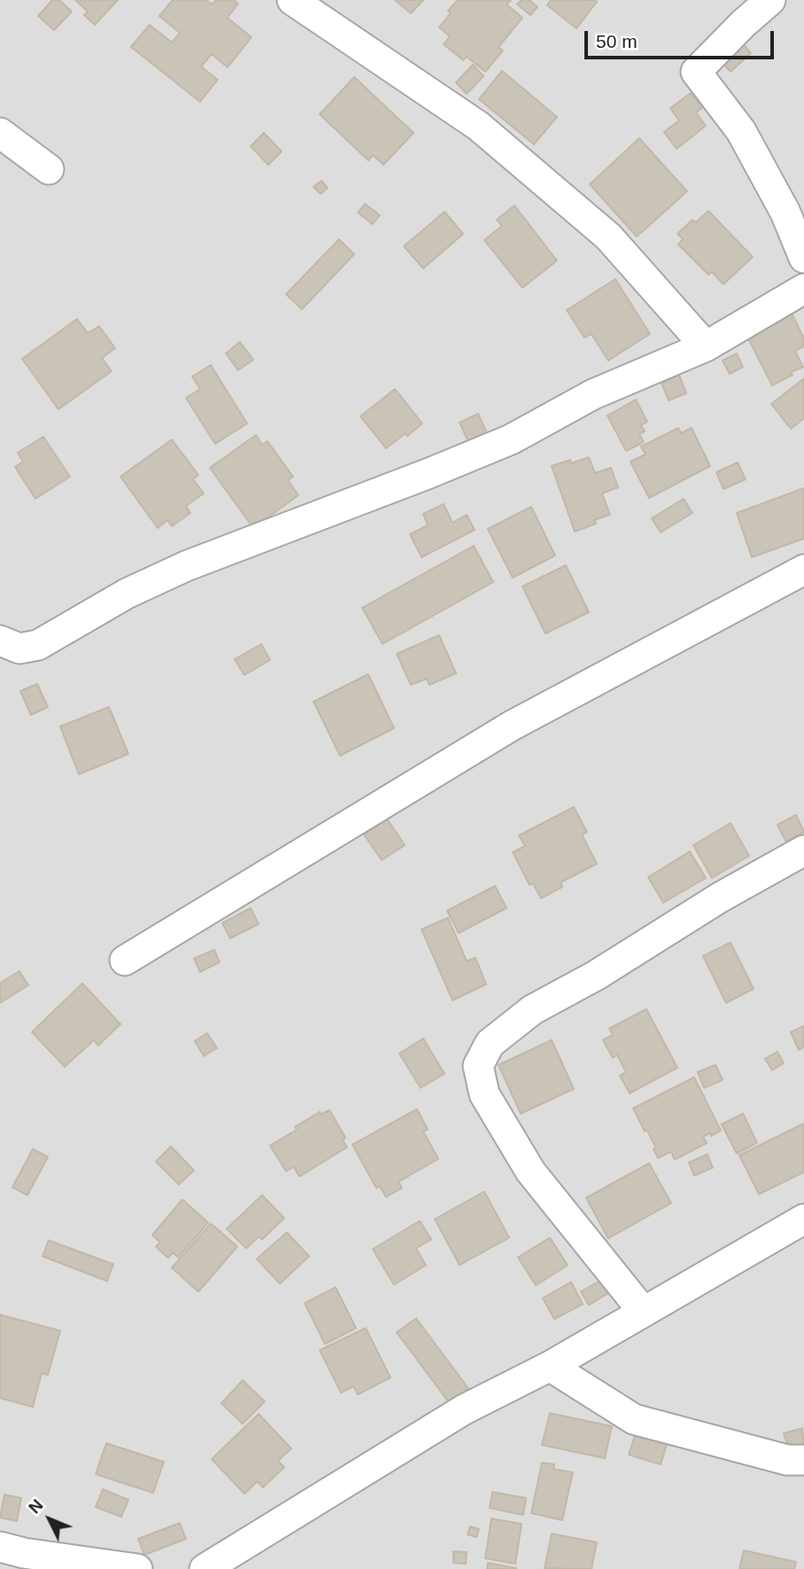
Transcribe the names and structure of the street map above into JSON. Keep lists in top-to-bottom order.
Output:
{
  "scale_bar": "50 m",
  "north": "top left"
}
